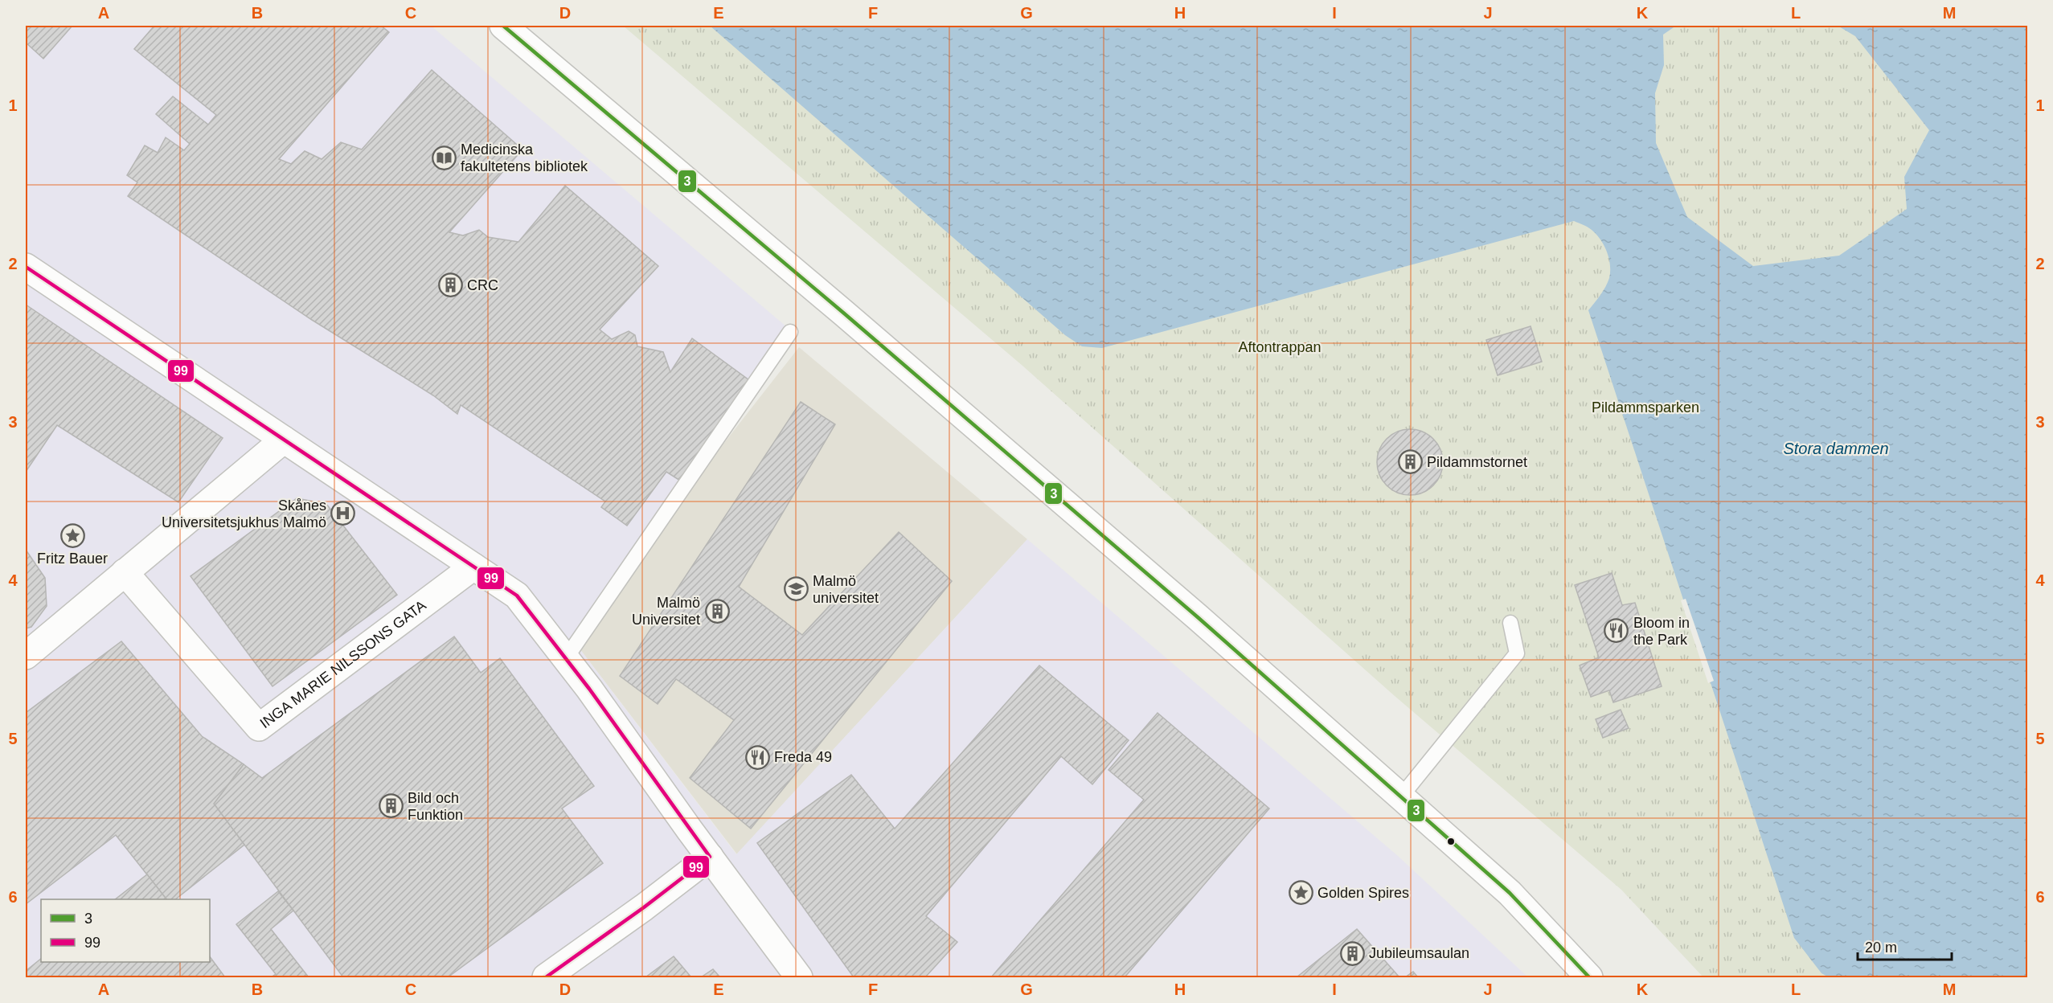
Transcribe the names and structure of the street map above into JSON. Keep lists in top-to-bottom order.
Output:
{
  "streets": {
    "street": ["INGA MARIE NILSSONS GATA"]
  },
  "water": ["Stora dammen"],
  "parks": ["Aftontrappan", "Pildammsparken"],
  "places": {
    "library": ["Medicinska fakultetens bibliotek"],
    "building": [
      "CRC",
      "Pildammstornet",
      "Malmö Universitet",
      "Bild och Funktion",
      "Jubileumsaulan"
    ],
    "hospital": ["Skånes Universitetsjukhus Malmö"],
    "place": ["Fritz Bauer", "Golden Spires"],
    "school or university": ["Malmö universitet"],
    "restaurant": ["Bloom in the Park", "Freda 49"]
  },
  "lines": ["transit line 3", "transit line 99"],
  "legend": ["3", "99"],
  "scale_bar": "20 m",
  "grid": {
    "columns": [
      "A",
      "B",
      "C",
      "D",
      "E",
      "F",
      "G",
      "H",
      "I",
      "J",
      "K",
      "L",
      "M"
    ],
    "rows": [
      "1",
      "2",
      "3",
      "4",
      "5",
      "6"
    ]
  }
}
